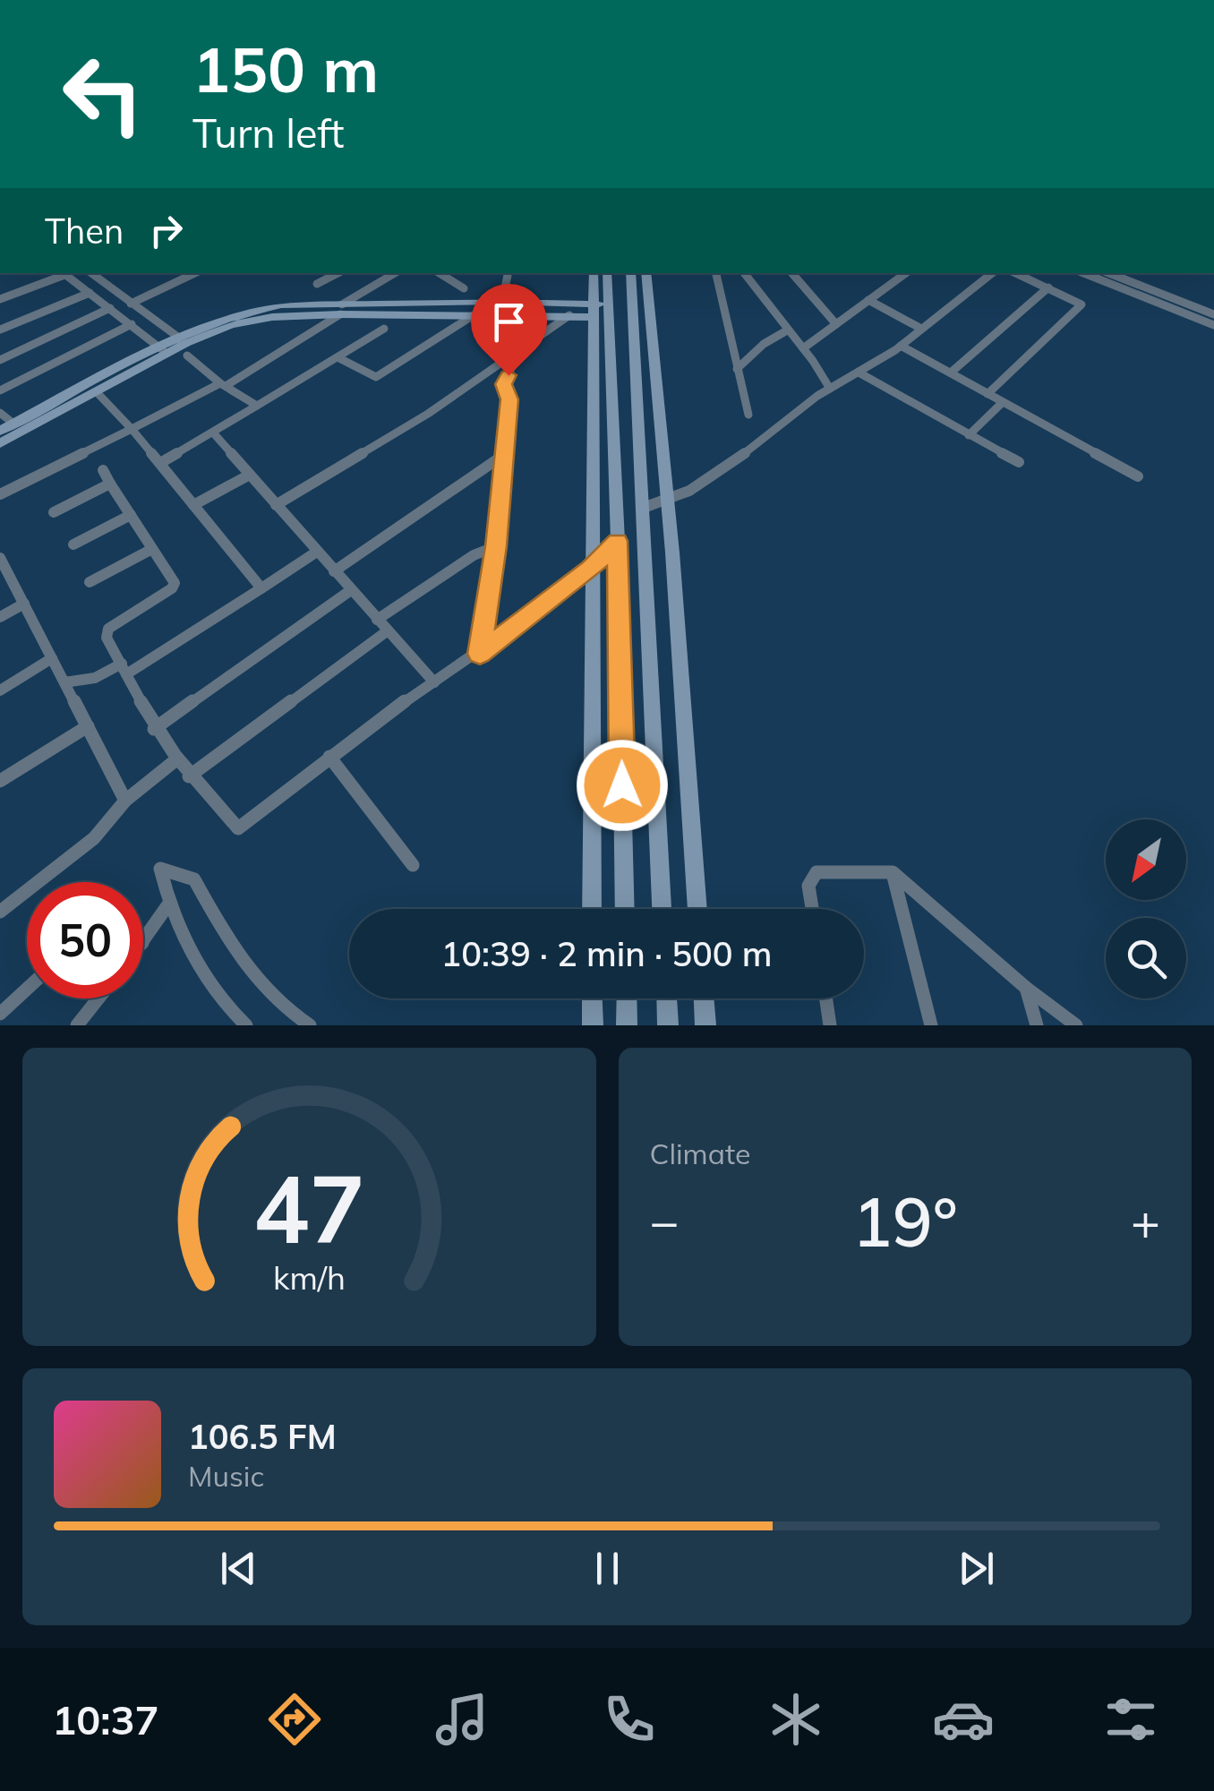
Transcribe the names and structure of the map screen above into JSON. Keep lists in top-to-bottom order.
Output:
{
  "north": "bottom left",
  "page": {
    "turn": ["150 m", "Turn left"],
    "then": "Then",
    "limit": "50",
    "trip": "10:39 · 2 min · 500 m",
    "tile": "Climate",
    "heat": ["−", "19°", "+"],
    "song": ["106.5 FM", "Music"],
    "tabs": "10:37",
    "gauge": ["47", "km/h"]
  }
}
